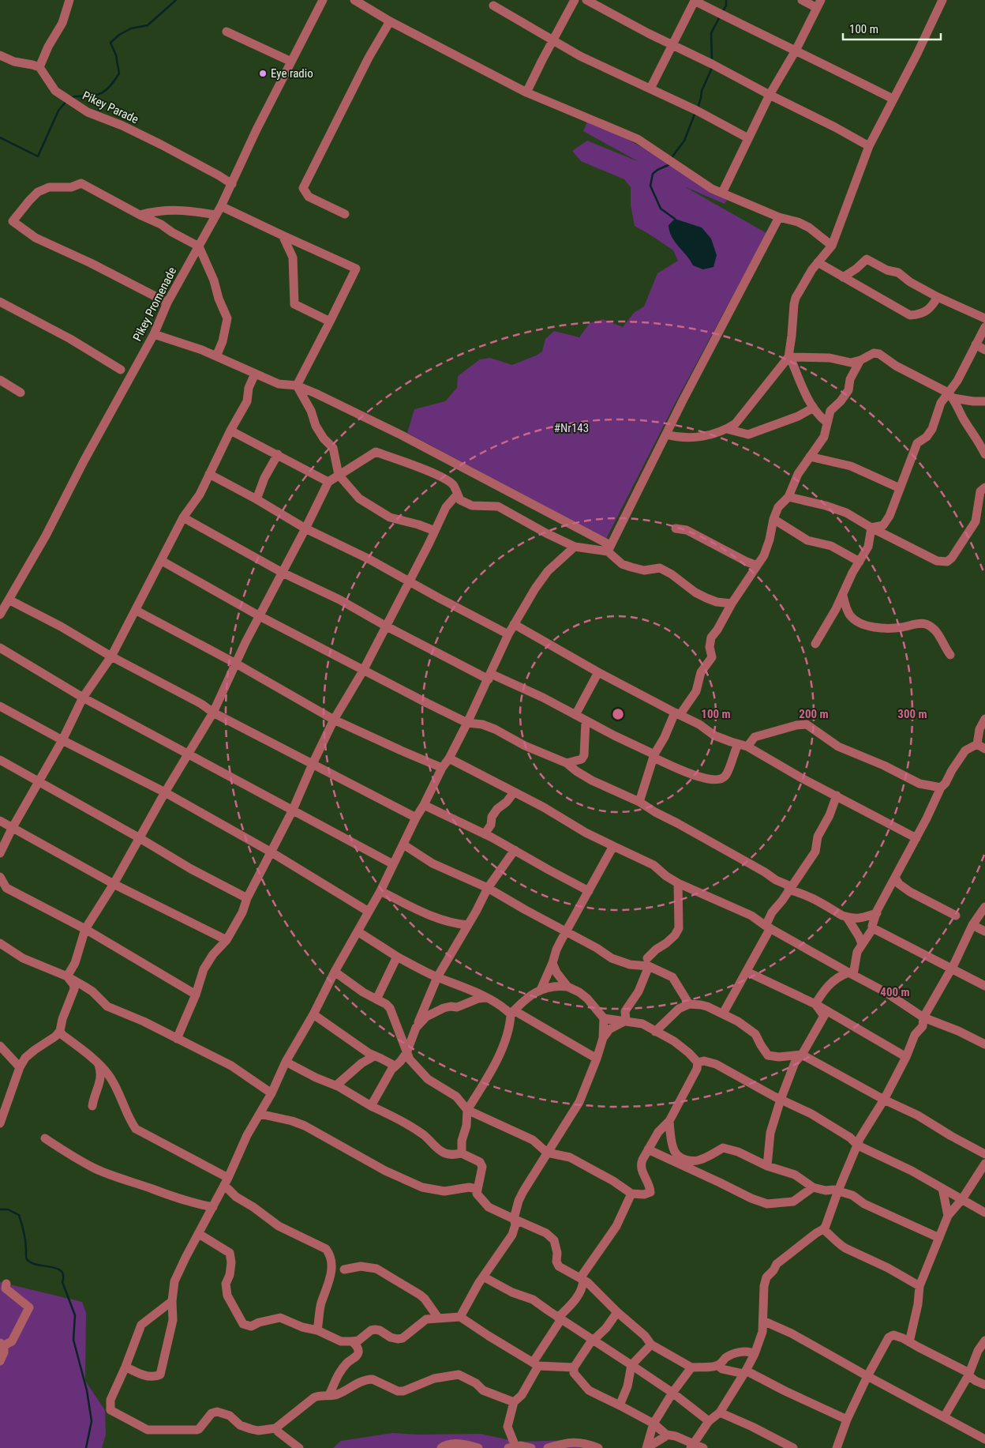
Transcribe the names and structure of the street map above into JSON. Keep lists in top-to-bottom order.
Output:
{
  "streets": {
    "street": ["Pikey Parade", "Pikey Promenade"]
  },
  "crossings": [
    ["Pikey Parade", "Pikey Promenade"]
  ],
  "parks": ["#Nr143"],
  "places": ["Eye radio"],
  "scale_bar": "100 m",
  "rings": [
    "100 m",
    "200 m",
    "300 m",
    "400 m"
  ]
}
